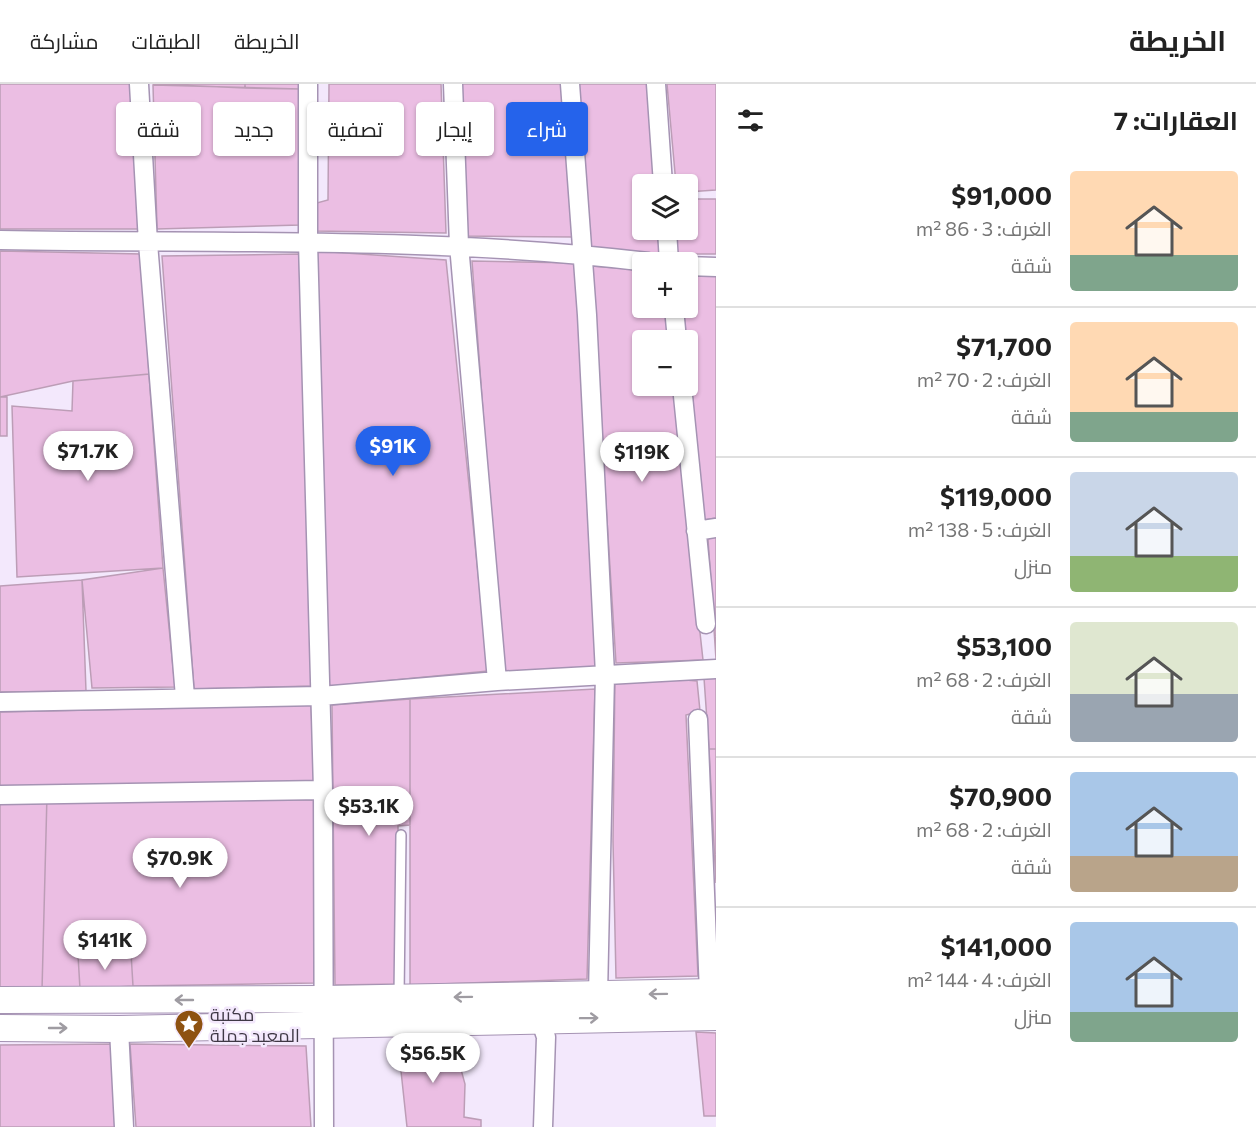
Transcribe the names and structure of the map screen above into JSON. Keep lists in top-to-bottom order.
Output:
{
  "places": {
    "place": ["مكتبة المعبد جملة"]
  },
  "page": {
    "header": "الخريطة",
    "nav": ["الخريطة", "الطبقات", "مشاركة"],
    "heading": "العقارات: 7",
    "chip": [
      "شراء",
      "إيجار",
      "تصفية",
      "جديد",
      "شقة"
    ],
    "list": [
      {
        "name": "$91,000",
        "note": "الغرف: 3 · 86 m² · شقة"
      },
      {
        "name": "$71,700",
        "note": "الغرف: 2 · 70 m² · شقة"
      },
      {
        "name": "$119,000",
        "note": "الغرف: 5 · 138 m² · منزل"
      },
      {
        "name": "$53,100",
        "note": "الغرف: 2 · 68 m² · شقة"
      },
      {
        "name": "$70,900",
        "note": "الغرف: 2 · 68 m² · شقة"
      },
      {
        "name": "$141,000",
        "note": "الغرف: 4 · 144 m² · منزل"
      }
    ],
    "map_buttons": ["+", "−"],
    "price": [
      "$91K",
      "$71.7K",
      "$119K",
      "$53.1K",
      "$70.9K",
      "$141K",
      "$56.5K"
    ]
  }
}
